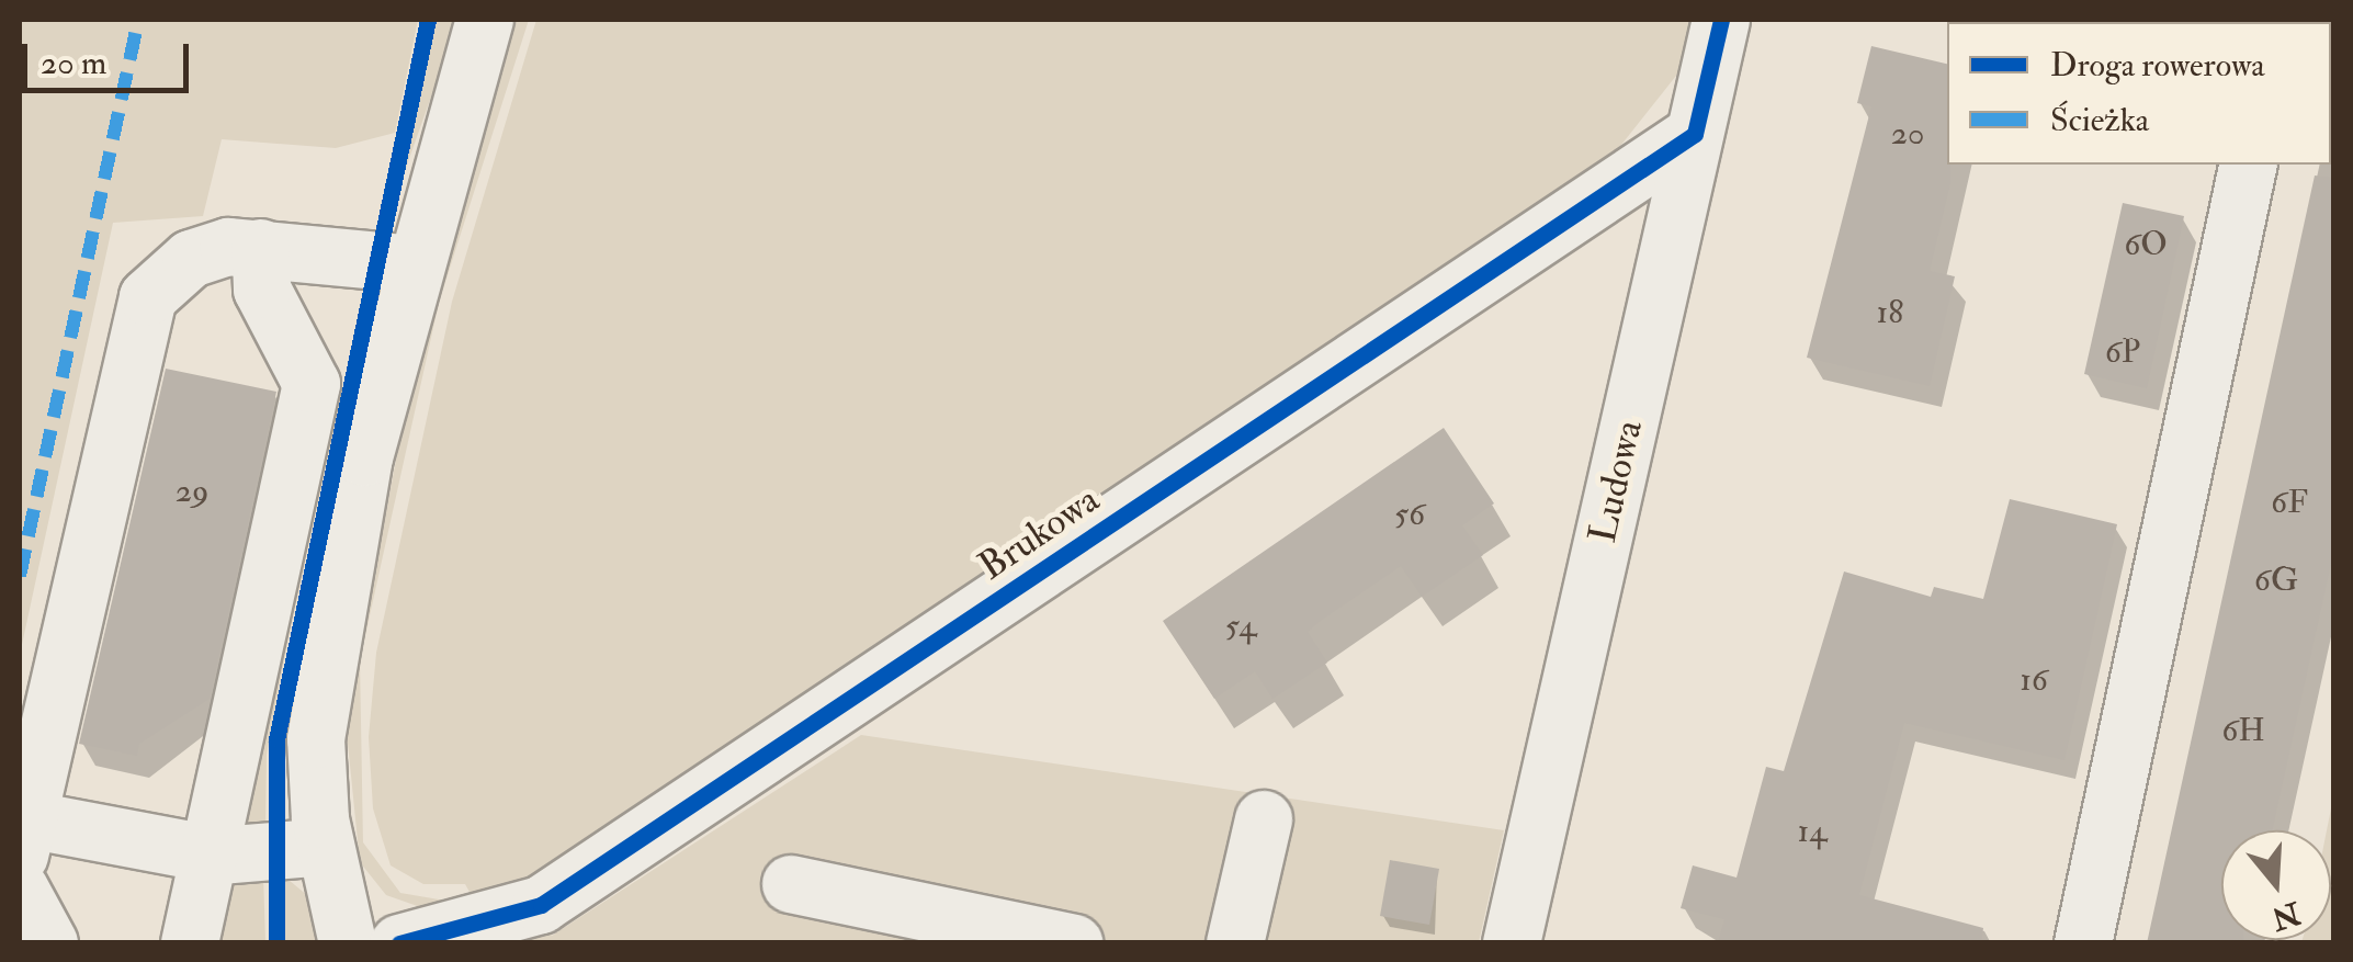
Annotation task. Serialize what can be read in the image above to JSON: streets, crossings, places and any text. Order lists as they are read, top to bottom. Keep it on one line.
{"streets":{"street":["Ludowa","Brukowa"]},"crossings":[["Ludowa","Brukowa"]],"house_numbers":["20","6O","18","6P","29","6F","56","6G","54","16","6H","14"],"legend":["Droga rowerowa","Ścieżka"],"scale_bar":"20 m","north":"bottom"}
